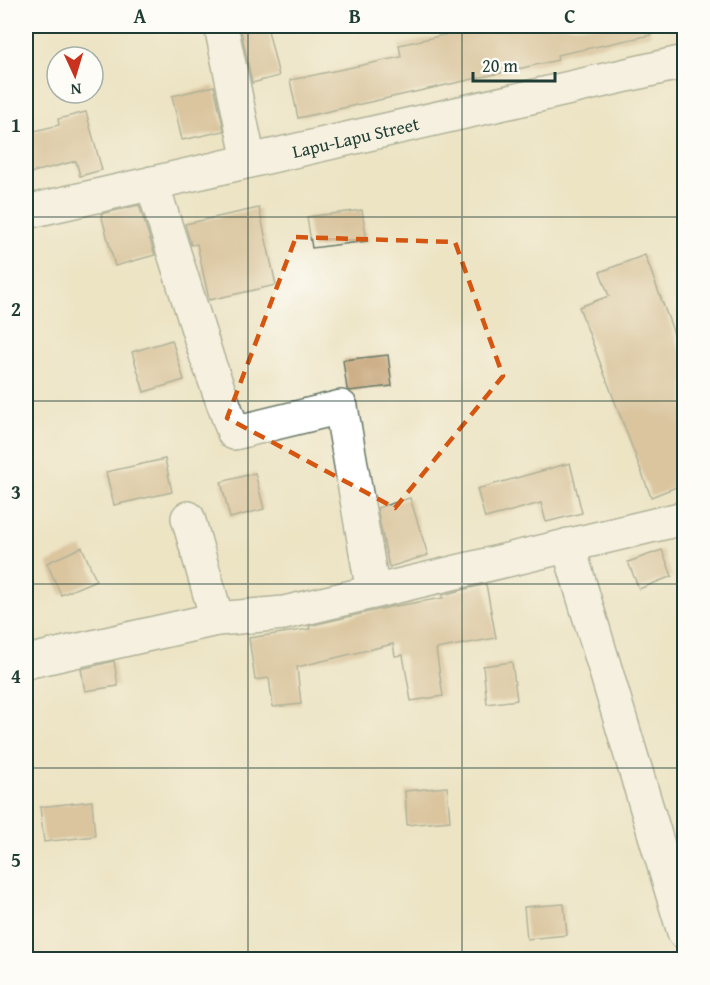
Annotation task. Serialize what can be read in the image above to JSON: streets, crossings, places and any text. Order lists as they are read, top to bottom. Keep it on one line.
{"streets":{"street":["Lapu-Lapu Street"]},"scale_bar":"20 m","north":"bottom","grid":{"columns":["A","B","C"],"rows":["1","2","3","4","5"]}}
